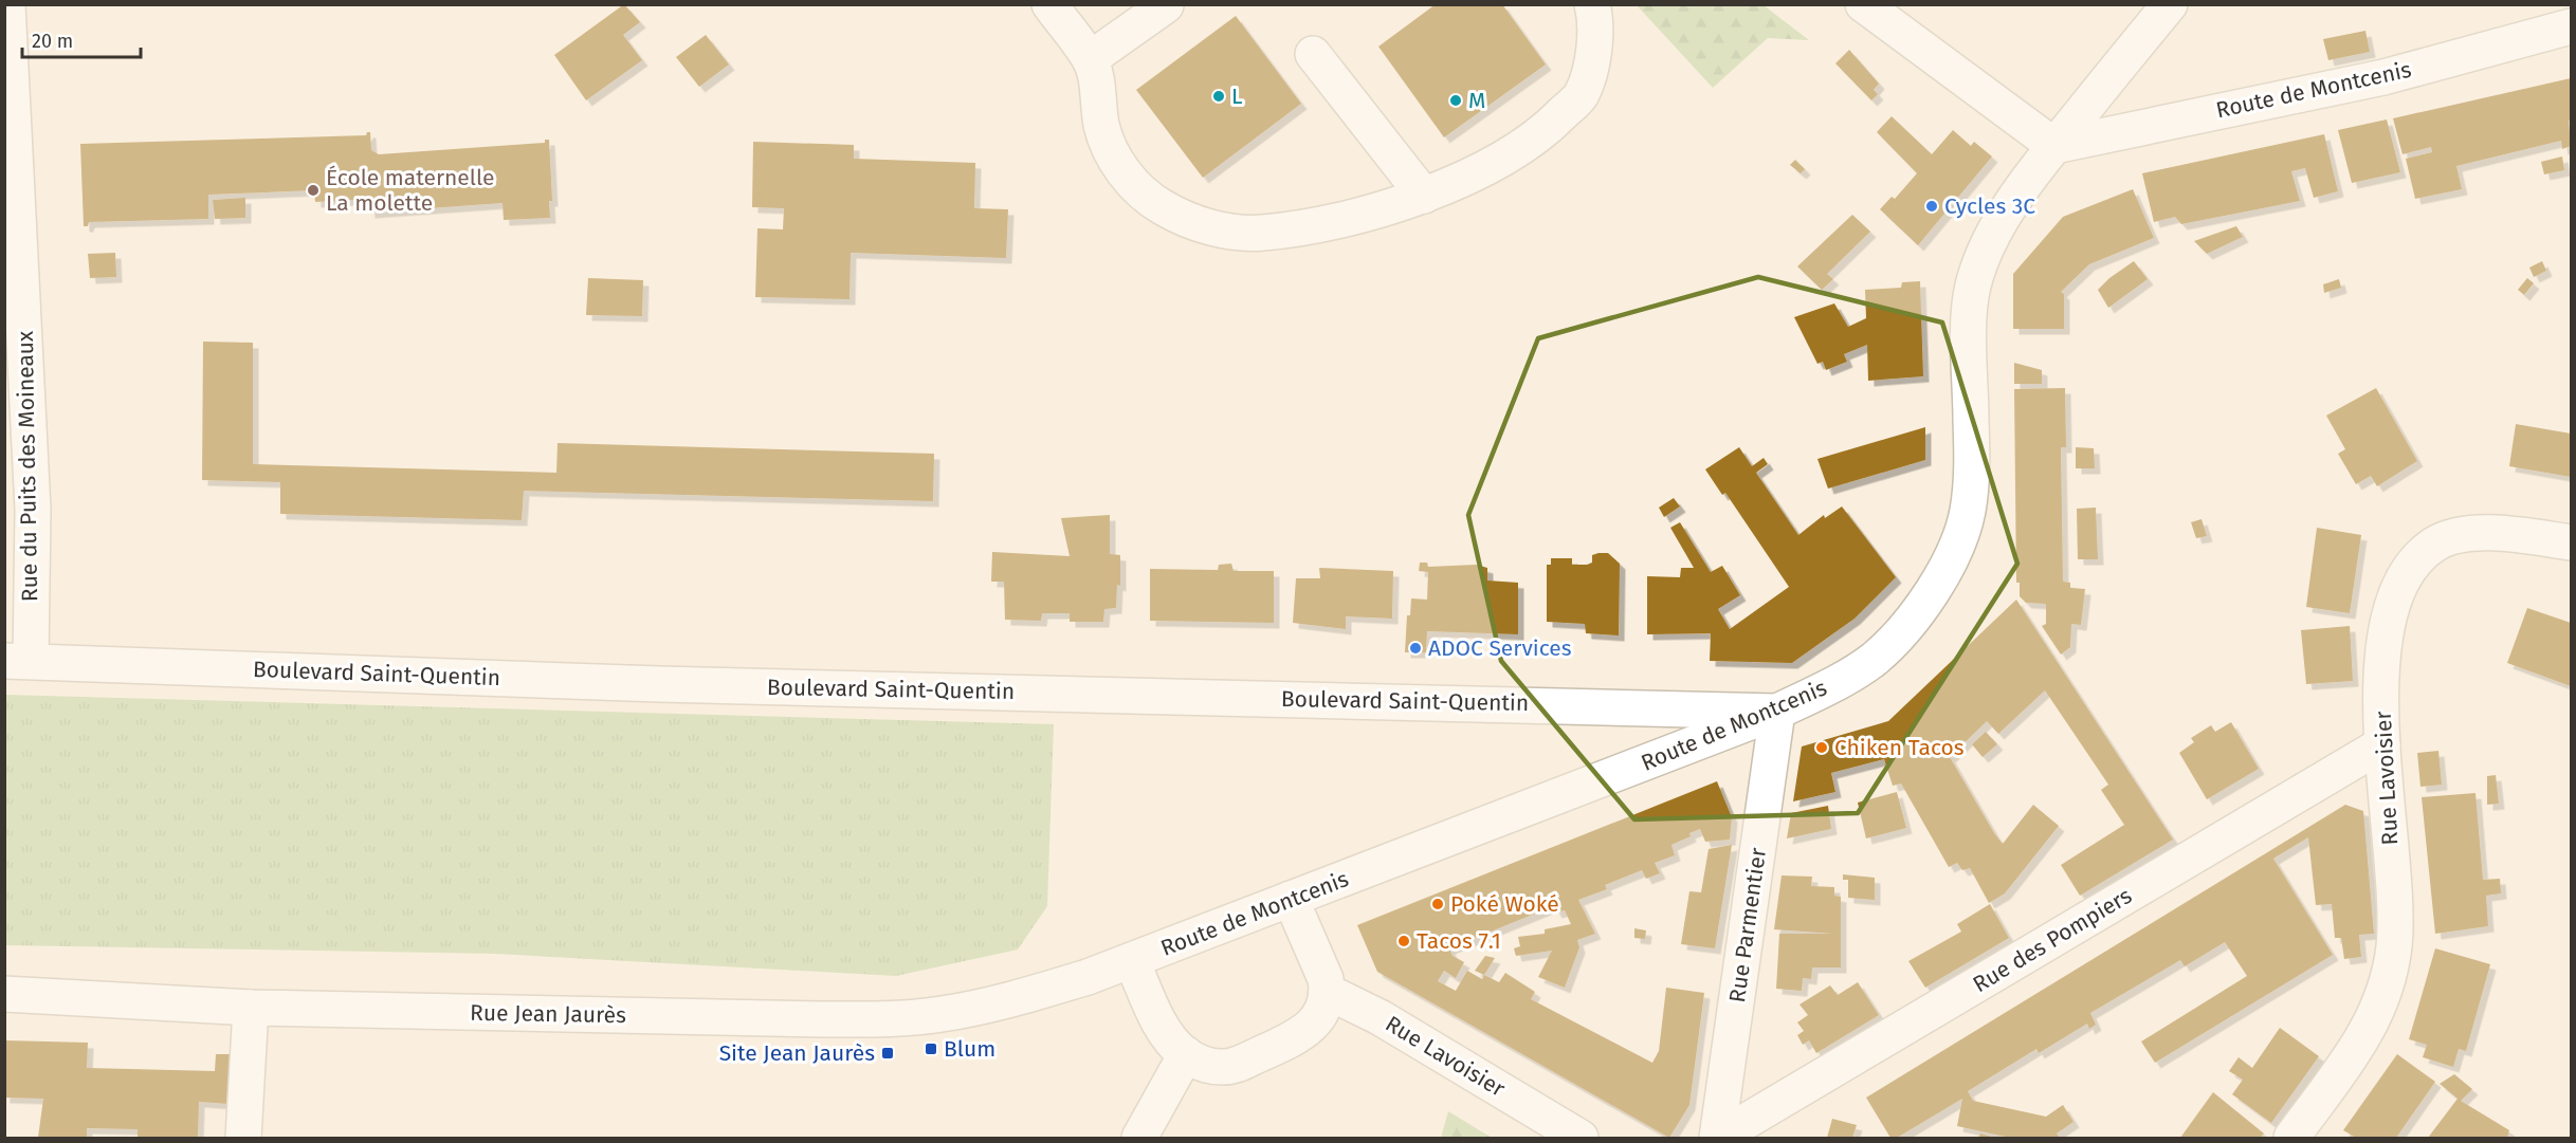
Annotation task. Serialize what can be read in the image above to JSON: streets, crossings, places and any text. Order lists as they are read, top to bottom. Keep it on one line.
{"streets":{"street":["Route de Montcenis","Rue du Puits des Moineaux","Boulevard Saint-Quentin","Rue Lavoisier","Rue Parmentier","Rue des Pompiers","Rue Jean Jaurès"]},"crossings":[["Route de Montcenis","Boulevard Saint-Quentin"],["Route de Montcenis","Rue Parmentier"],["Route de Montcenis","Rue Jean Jaurès"],["Rue du Puits des Moineaux","Boulevard Saint-Quentin"],["Boulevard Saint-Quentin","Rue Parmentier"],["Rue Lavoisier","Rue des Pompiers"],["Rue Parmentier","Rue des Pompiers"]],"places":{"other":["L","M","École maternelle La molette","Cycles 3C","ADOC Services","Chiken Tacos","Poké Woké","Tacos 7.1"],"transit":["Blum","Site Jean Jaurès"]},"scale_bar":"20 m"}
